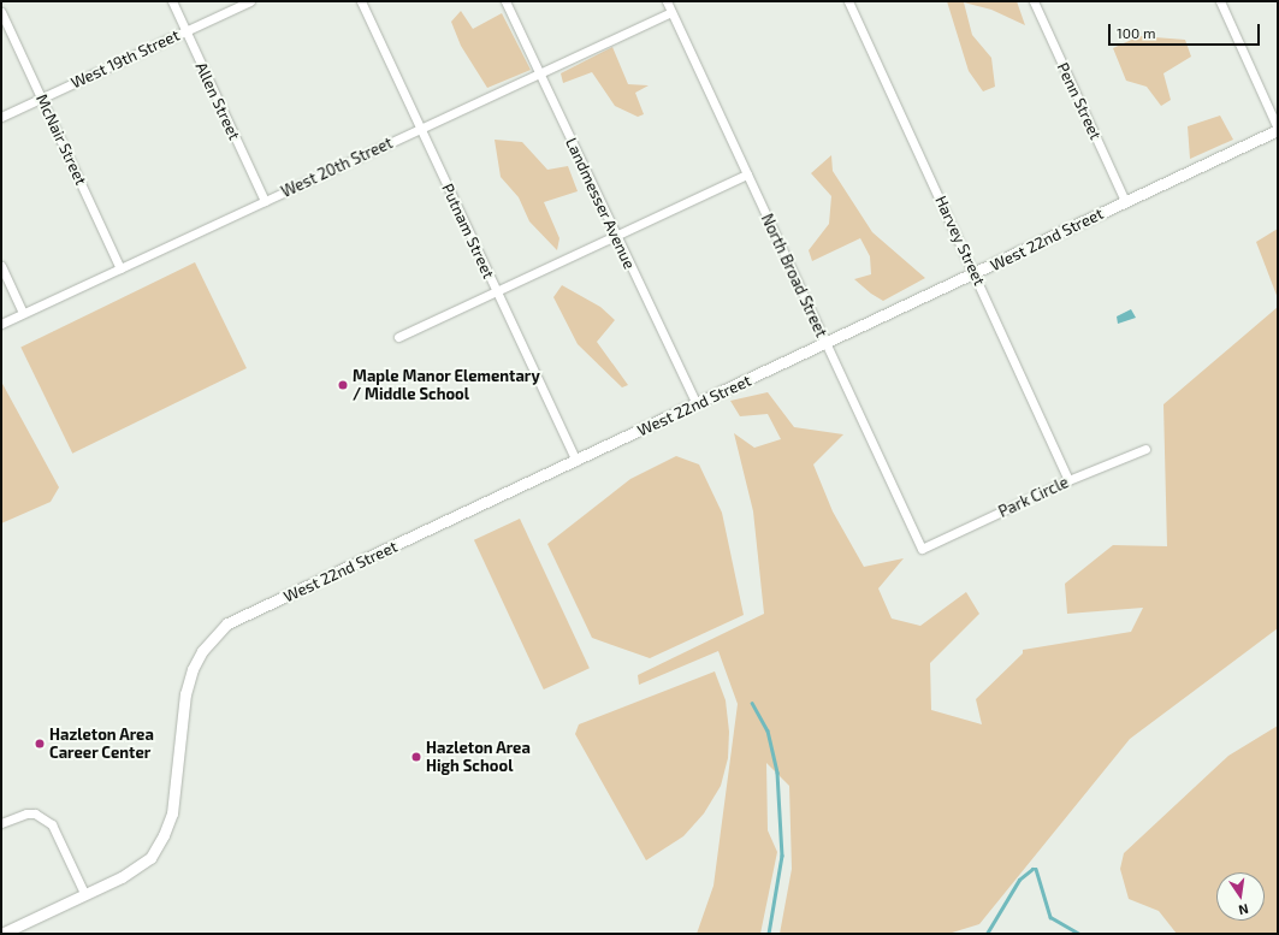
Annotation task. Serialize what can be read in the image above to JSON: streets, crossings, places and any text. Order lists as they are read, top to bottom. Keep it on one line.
{"streets":{"street":["West 19th Street","Allen Street","Penn Street","McNair Street","West 20th Street","Landmesser Avenue","Putnam Street","West 22nd Street","Harvey Street","North Broad Street","Park Circle"]},"crossings":[["West 19th Street","Allen Street"],["West 19th Street","McNair Street"],["Allen Street","West 20th Street"],["Penn Street","West 22nd Street"],["McNair Street","West 20th Street"],["West 20th Street","Landmesser Avenue"],["West 20th Street","Putnam Street"],["West 20th Street","North Broad Street"],["Landmesser Avenue","West 22nd Street"],["Putnam Street","West 22nd Street"],["West 22nd Street","Harvey Street"],["West 22nd Street","North Broad Street"],["Harvey Street","Park Circle"],["North Broad Street","Park Circle"]],"places":["Maple Manor Elementary / Middle School","Hazleton Area Career Center","Hazleton Area High School"],"scale_bar":"100 m","north":"bottom"}
